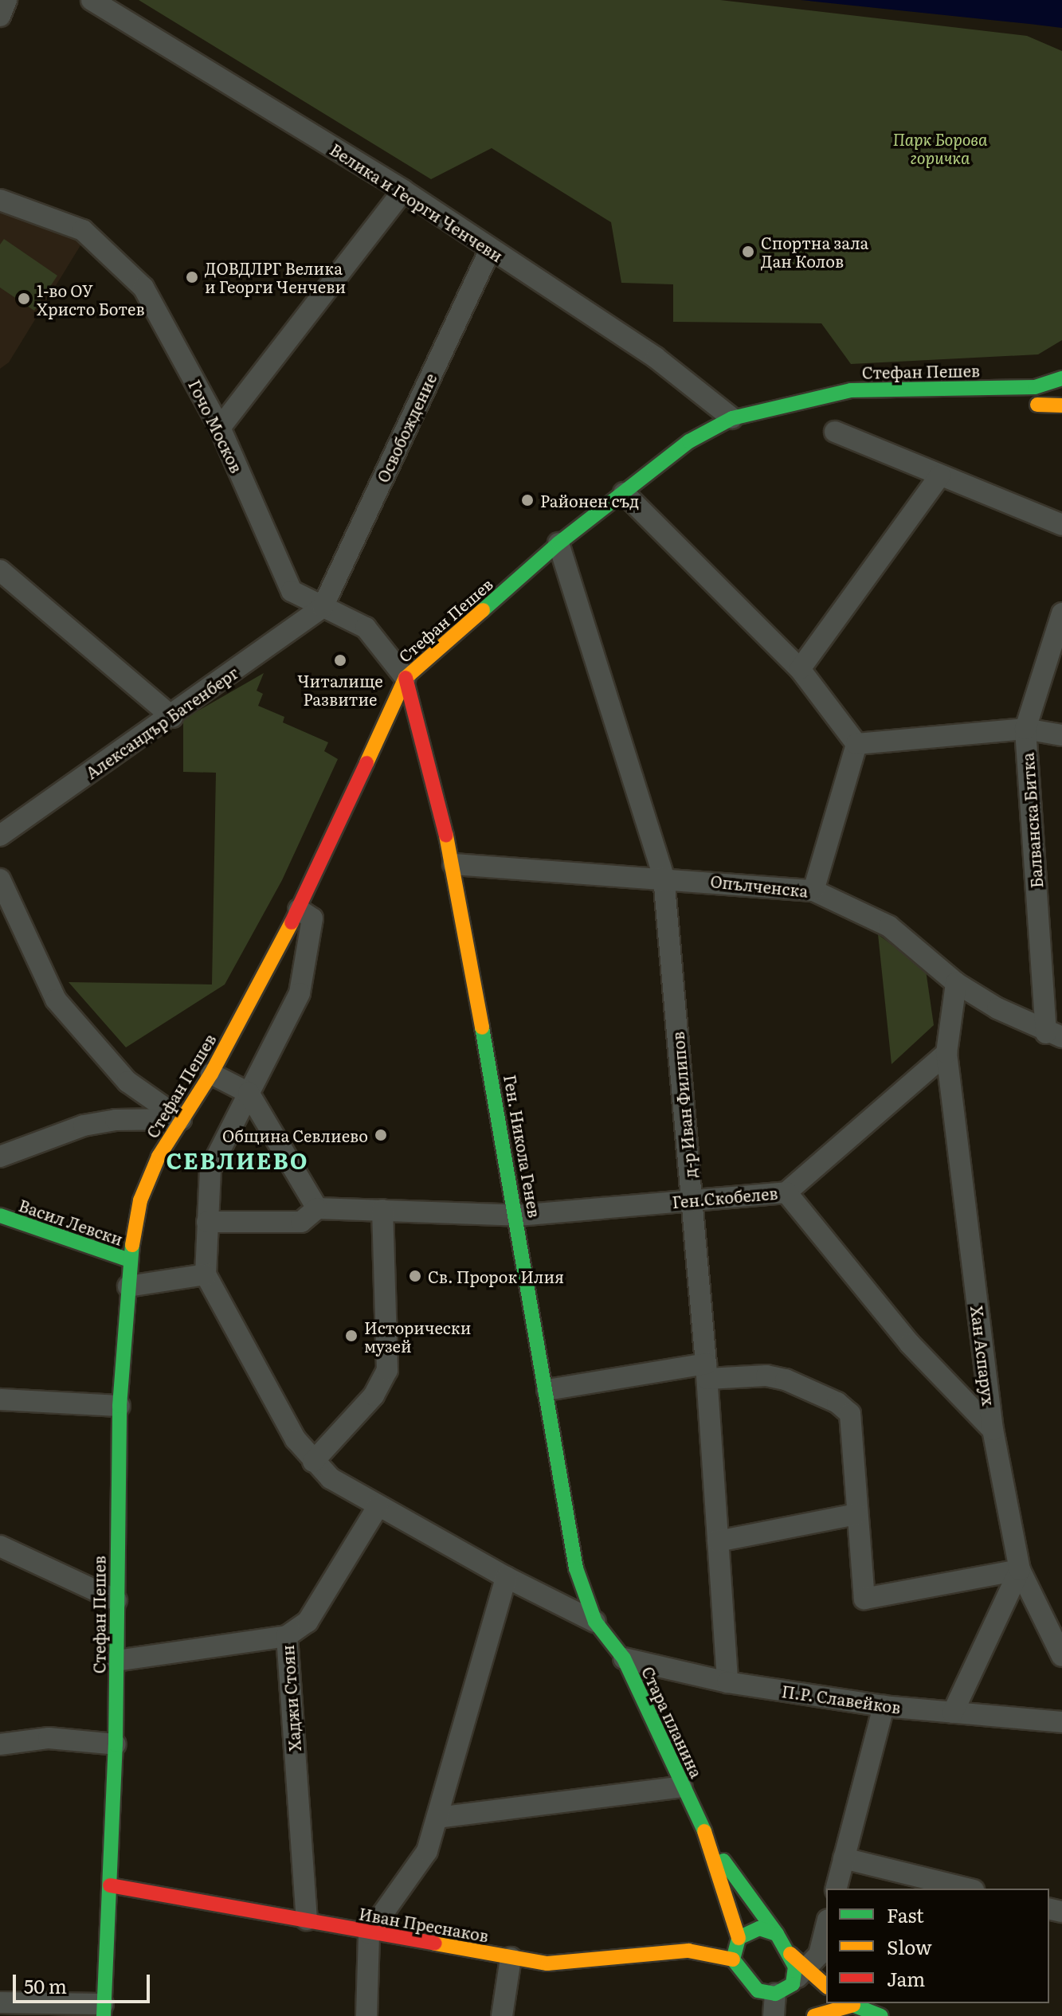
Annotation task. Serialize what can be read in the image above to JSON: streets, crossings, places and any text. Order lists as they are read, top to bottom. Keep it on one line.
{"streets":{"street":["Велика и Георги Ченчеви","Стефан Пешев","Гочо Москов","Освобождение","Александър Батенберг","Балванска Битка","Опълченска","д-р Иван Филипов","Ген. Никола Генев","Ген.Скобелев","Васил Левски","Хан Аспарух","Хаджи Стоян","П.Р. Славейков","Стара планина","Иван Преснаков"]},"crossings":[["Велика и Георги Ченчеви","Стефан Пешев"],["Велика и Георги Ченчеви","Освобождение"],["Стефан Пешев","Гочо Москов"],["Стефан Пешев","д-р Иван Филипов"],["Стефан Пешев","Ген. Никола Генев"],["Стефан Пешев","Васил Левски"],["Стефан Пешев","Иван Преснаков"],["Гочо Москов","Освобождение"],["Гочо Москов","Александър Батенберг"],["Гочо Москов","Ген. Никола Генев"],["Освобождение","Александър Батенберг"],["Балванска Битка","Опълченска"],["Опълченска","д-р Иван Филипов"],["Опълченска","Ген. Никола Генев"],["Опълченска","Хан Аспарух"],["д-р Иван Филипов","Ген.Скобелев"],["д-р Иван Филипов","П.Р. Славейков"],["Ген. Никола Генев","Ген.Скобелев"],["Ген. Никола Генев","Стара планина"],["Ген.Скобелев","Хан Аспарух"],["Хаджи Стоян","Иван Преснаков"],["П.Р. Славейков","Стара планина"],["Стара планина","Иван Преснаков"]],"districts":["СЕВЛИЕВО"],"parks":["Парк Борова горичка"],"places":["Спортна зала Дан Колов","ДОВДЛРГ Велика и Георги Ченчеви","1-во ОУ Христо Ботев","Районен съд","Читалище Развитие","Община Севлиево","Св. Пророк Илия","Исторически музей"],"legend":["Fast","Slow","Jam"],"scale_bar":"50 m"}
